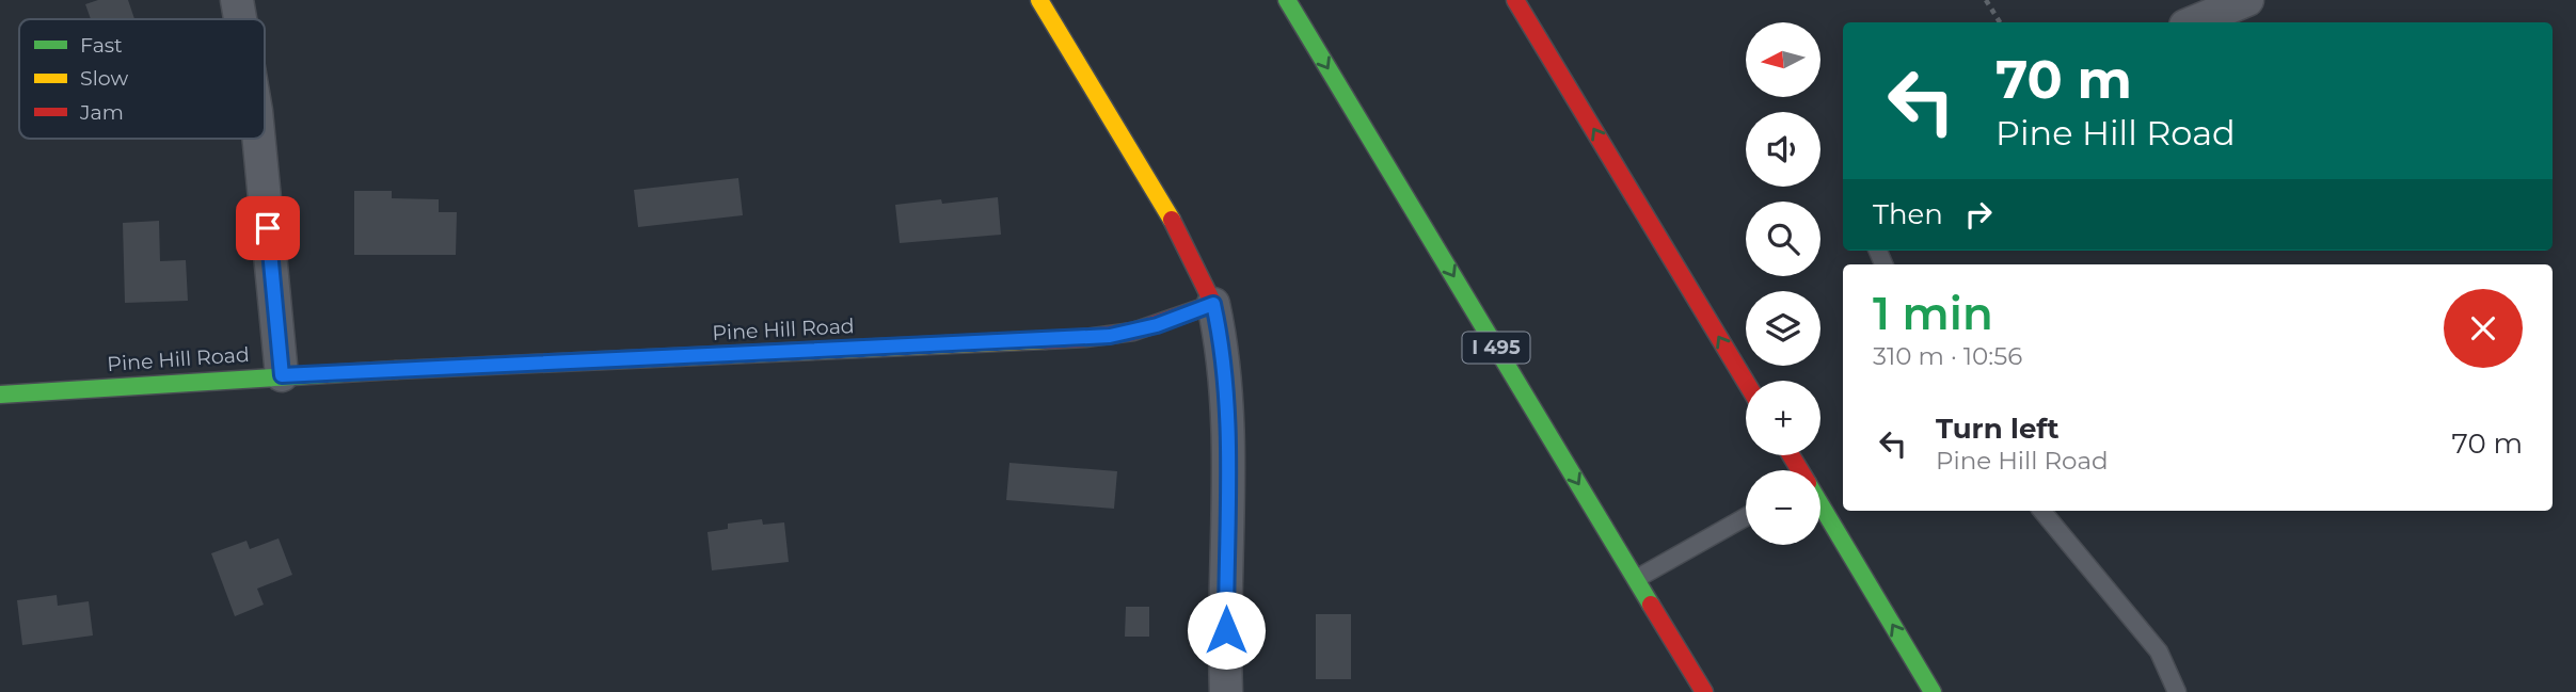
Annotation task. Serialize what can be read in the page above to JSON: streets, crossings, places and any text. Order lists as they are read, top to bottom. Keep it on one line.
{"streets":{"main road":["Pine Hill Road","I 495"]},"legend":["Fast","Slow","Jam"],"north":"left","page":{"map_buttons":["+","−"],"turn":["70 m","Pine Hill Road"],"then":"Then","heading":["1 min","310 m · 10:56"],"list":[{"name":"Turn left","note":"Pine Hill Road","value":"70 m"}]}}
